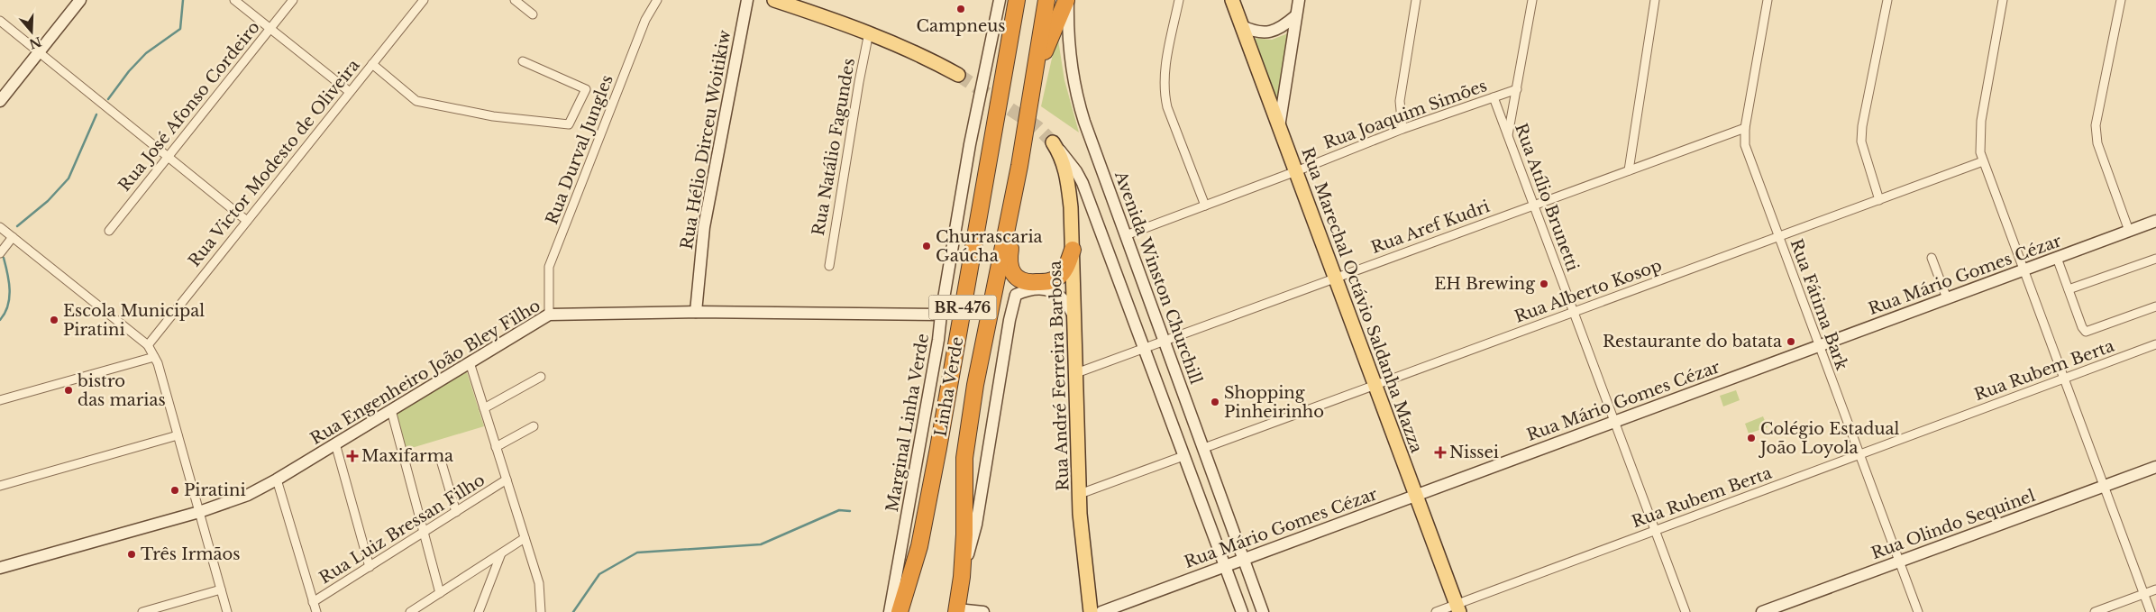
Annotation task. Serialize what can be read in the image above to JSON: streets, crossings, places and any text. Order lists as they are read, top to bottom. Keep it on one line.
{"streets":{"highway":["BR-476","Linha Verde"],"main road":["Rua Marechal Octávio Saldanha Mazza","Rua André Ferreira Barbosa"],"street":["Rua José Afonso Cordeiro","Rua Joaquim Simões","Rua Hélio Dirceu Woitikiw","Rua Natálio Fagundes","Rua Durval Jungles","Rua Victor Modesto de Oliveira","Rua Atílio Brunetti","Rua Aref Kudri","Rua Mário Gomes Cézar","Avenida Winston Churchill","Rua Alberto Kosop","Rua Fátima Bark","Rua Rubem Berta","Rua Engenheiro João Bley Filho","Marginal Linha Verde","Rua Olindo Sequinel","Rua Luiz Bressan Filho"]},"crossings":[["Rua Joaquim Simões","Rua Atílio Brunetti"],["Rua Joaquim Simões","Avenida Winston Churchill"],["Rua Joaquim Simões","Rua Marechal Octávio Saldanha Mazza"],["Rua Hélio Dirceu Woitikiw","Rua Engenheiro João Bley Filho"],["Rua Durval Jungles","Rua Engenheiro João Bley Filho"],["Rua Atílio Brunetti","Rua Aref Kudri"],["Rua Atílio Brunetti","Rua Mário Gomes Cézar"],["Rua Atílio Brunetti","Rua Alberto Kosop"],["Rua Atílio Brunetti","Rua Rubem Berta"],["Rua Aref Kudri","Avenida Winston Churchill"],["Rua Aref Kudri","Rua Marechal Octávio Saldanha Mazza"],["Rua Aref Kudri","Rua Fátima Bark"],["Rua Aref Kudri","Rua André Ferreira Barbosa"],["Rua Mário Gomes Cézar","Avenida Winston Churchill"],["Rua Mário Gomes Cézar","Rua Marechal Octávio Saldanha Mazza"],["Rua Mário Gomes Cézar","Rua Fátima Bark"],["Avenida Winston Churchill","Rua Alberto Kosop"],["Rua Alberto Kosop","Rua Marechal Octávio Saldanha Mazza"],["Rua Alberto Kosop","Rua Fátima Bark"],["Rua Marechal Octávio Saldanha Mazza","Rua Rubem Berta"],["Rua Fátima Bark","Rua Rubem Berta"],["Rua Fátima Bark","Rua Olindo Sequinel"],["Rua Engenheiro João Bley Filho","Marginal Linha Verde"]],"places":{"other":["Campneus","Churrascaria Gaúcha","EH Brewing","Escola Municipal Piratini","Restaurante do batata","bistro das marias","Shopping Pinheirinho","Colégio Estadual João Loyola","Piratini","Três Irmãos"],"health":["Nissei","Maxifarma"]},"north":"bottom"}
